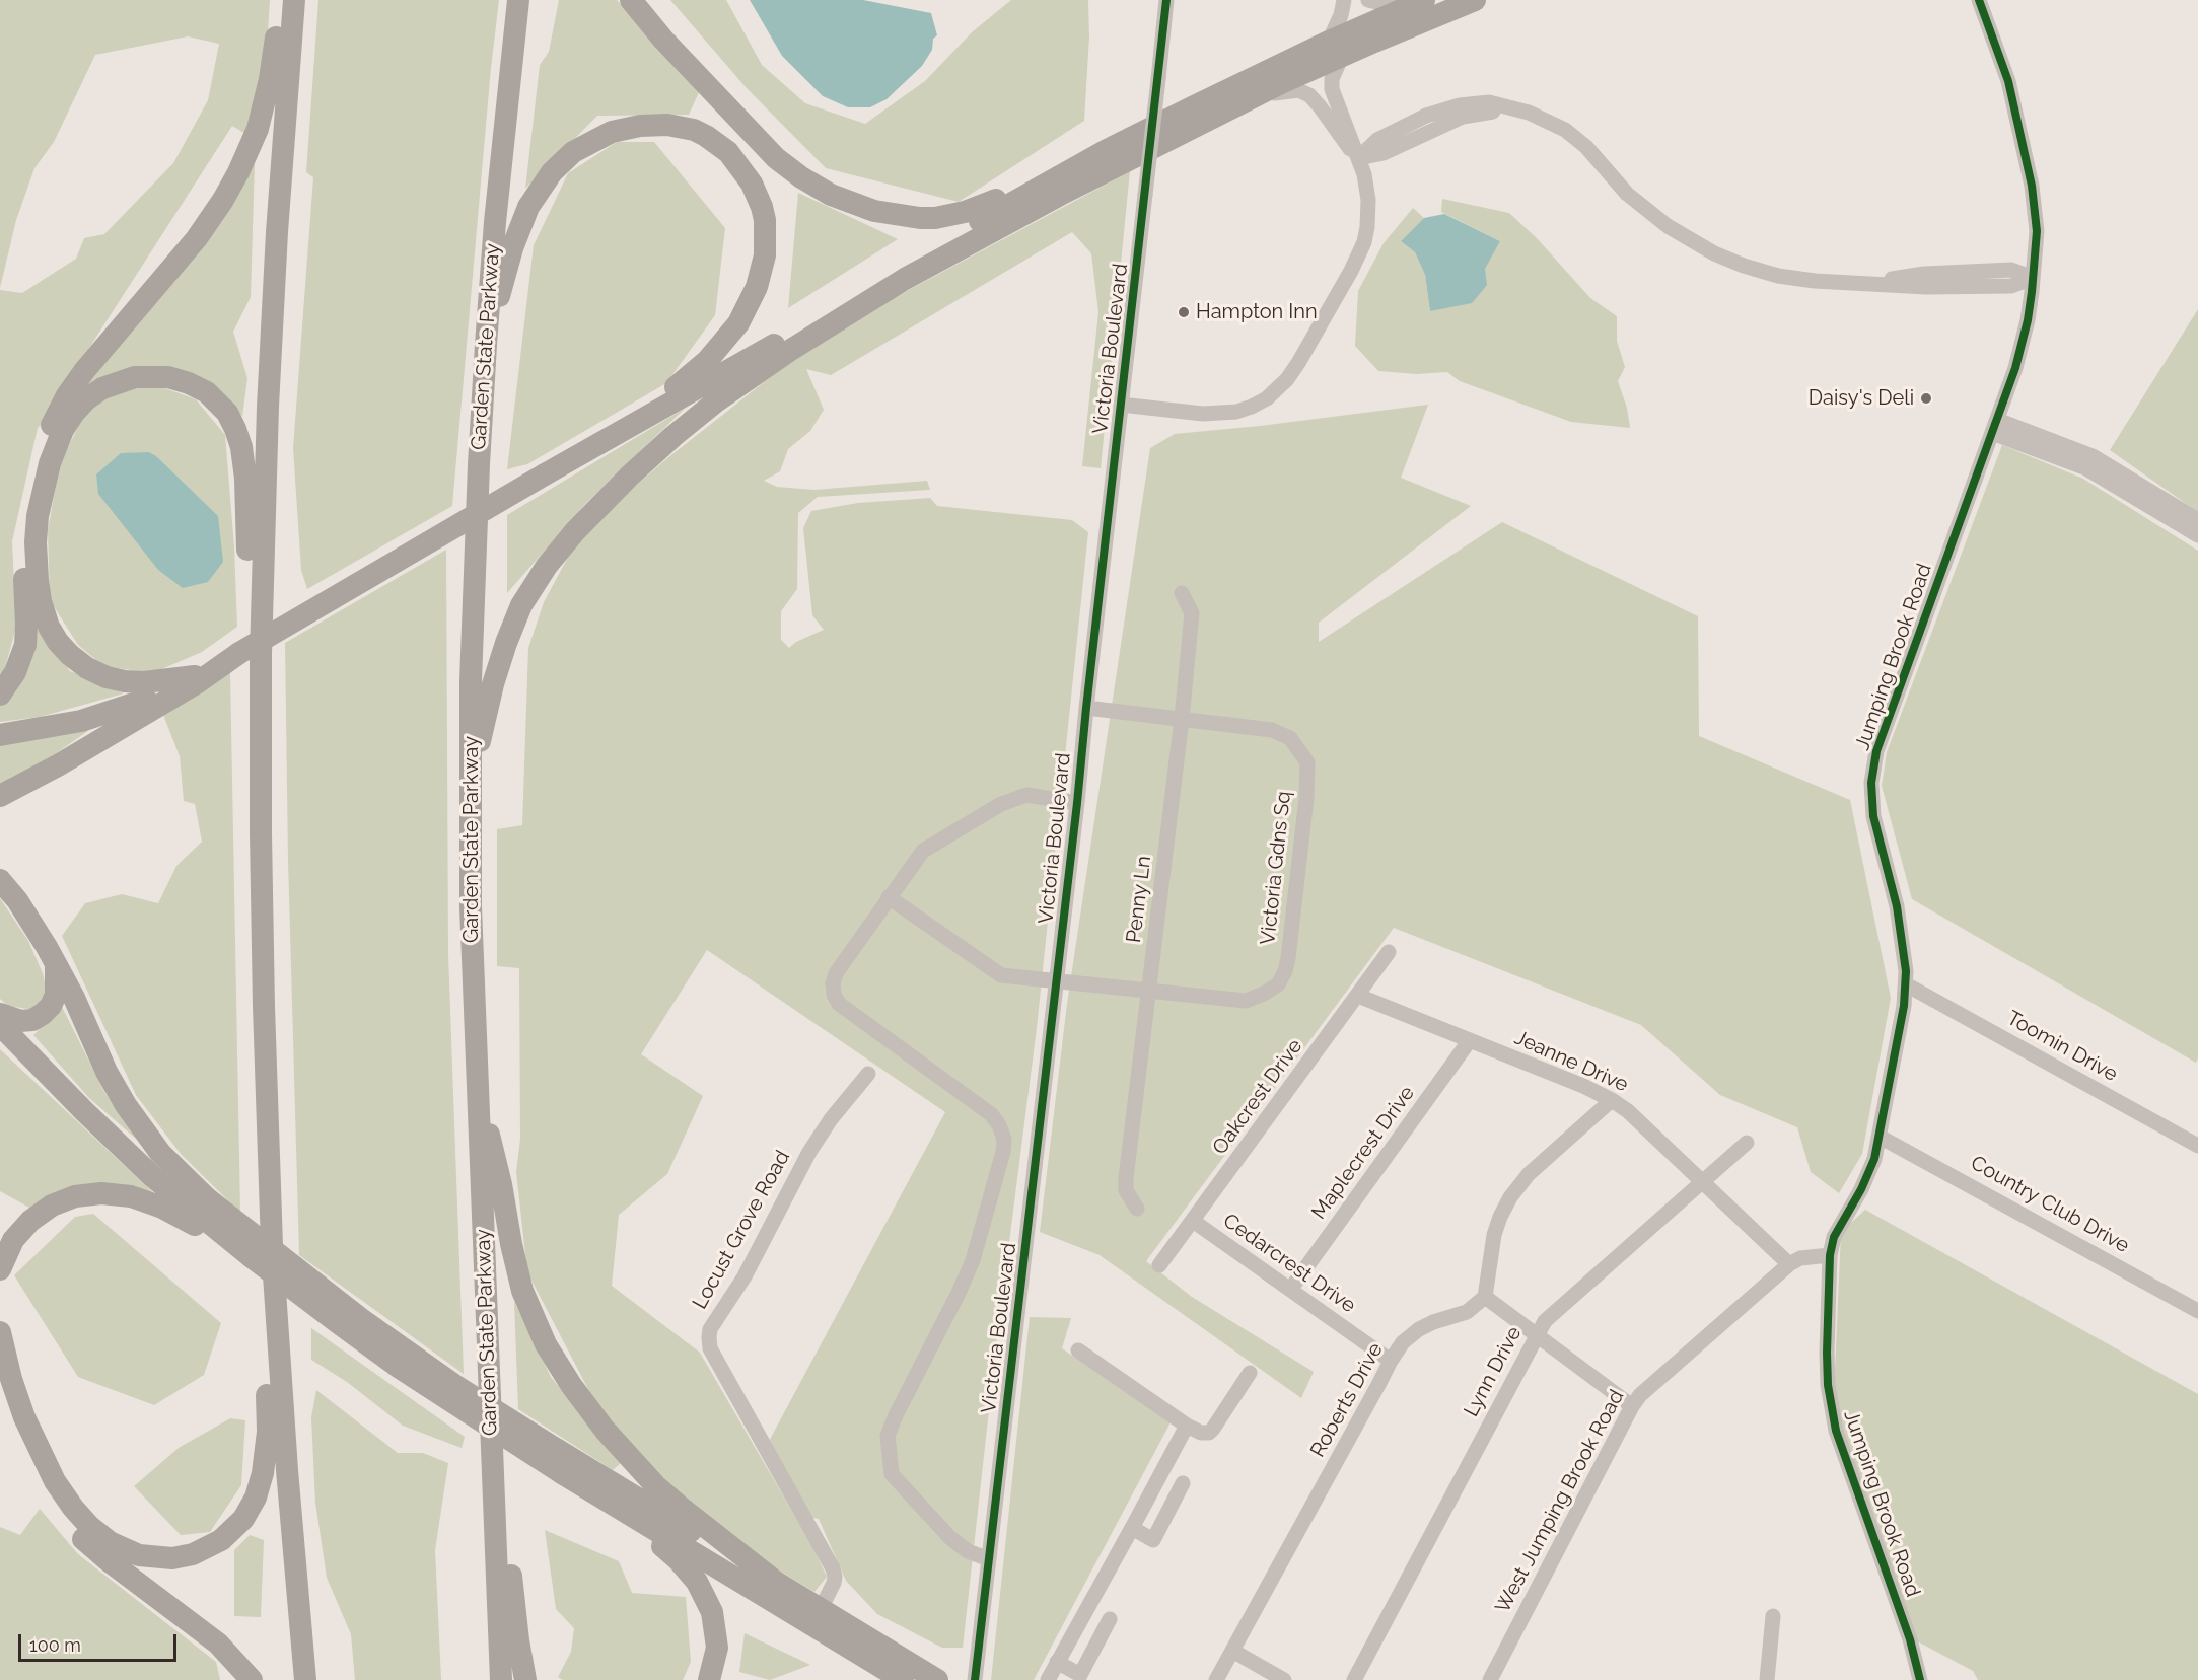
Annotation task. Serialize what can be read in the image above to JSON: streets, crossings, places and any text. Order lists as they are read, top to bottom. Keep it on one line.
{"streets":{"highway":["Garden State Parkway"],"street":["Victoria Boulevard","Jumping Brook Road","Victoria Gdns Sq","Penny Ln","Toomin Drive","Jeanne Drive","Oakcrest Drive","Maplecrest Drive","Country Club Drive","Locust Grove Road","Cedarcrest Drive","Lynn Drive","Roberts Drive","West Jumping Brook Road"]},"crossings":[["Victoria Boulevard","Victoria Gdns Sq"],["Jumping Brook Road","Toomin Drive"],["Jumping Brook Road","Country Club Drive"],["Jumping Brook Road","West Jumping Brook Road"],["Victoria Gdns Sq","Penny Ln"],["Jeanne Drive","Oakcrest Drive"],["Jeanne Drive","Maplecrest Drive"],["Jeanne Drive","Lynn Drive"],["Jeanne Drive","West Jumping Brook Road"],["Oakcrest Drive","Cedarcrest Drive"],["Maplecrest Drive","Cedarcrest Drive"],["Cedarcrest Drive","Roberts Drive"]],"places":["Hampton Inn","Daisy's Deli"],"scale_bar":"100 m"}
